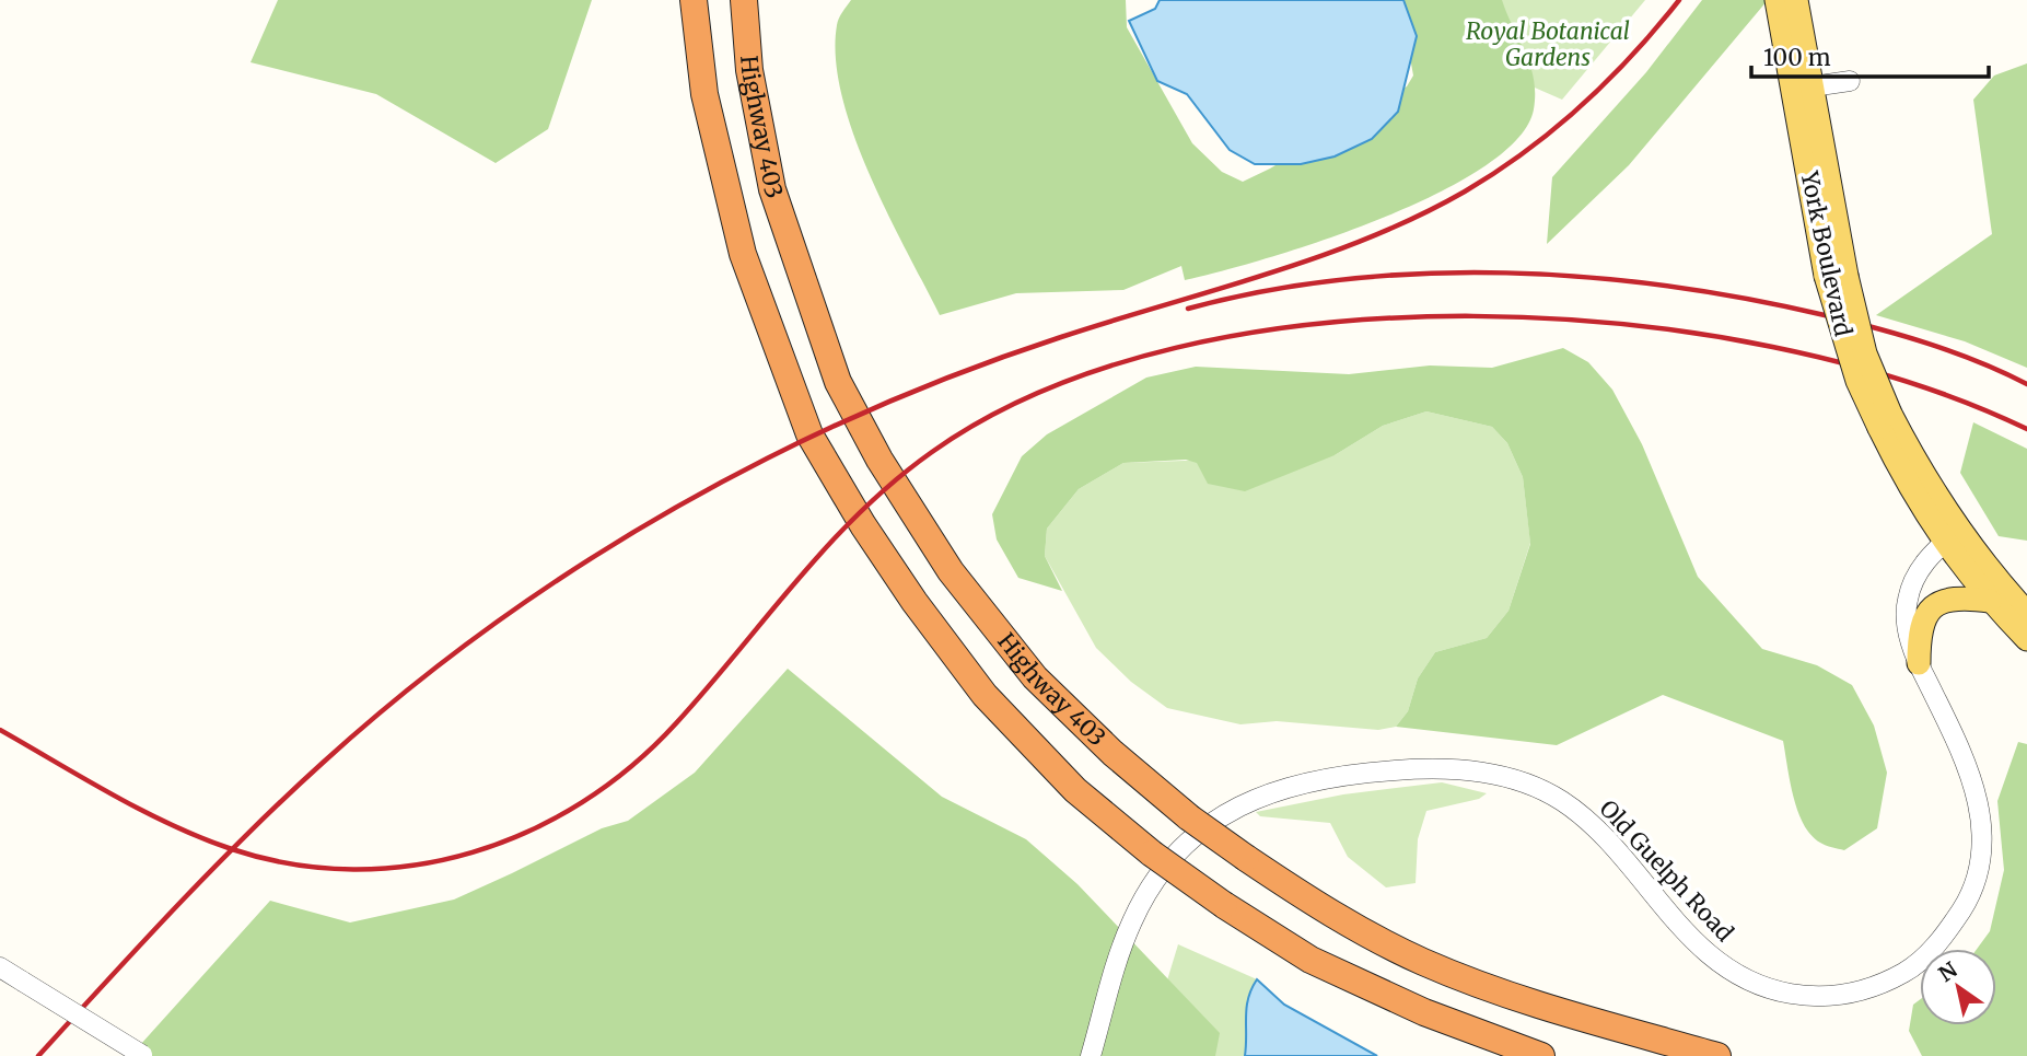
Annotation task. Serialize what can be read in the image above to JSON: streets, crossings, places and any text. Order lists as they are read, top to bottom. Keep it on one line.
{"streets":{"highway":["Highway 403"],"main road":["York Boulevard"],"street":["Old Guelph Road"]},"crossings":[["York Boulevard","Old Guelph Road"]],"parks":["Royal Botanical Gardens"],"scale_bar":"100 m","north":"top left"}
